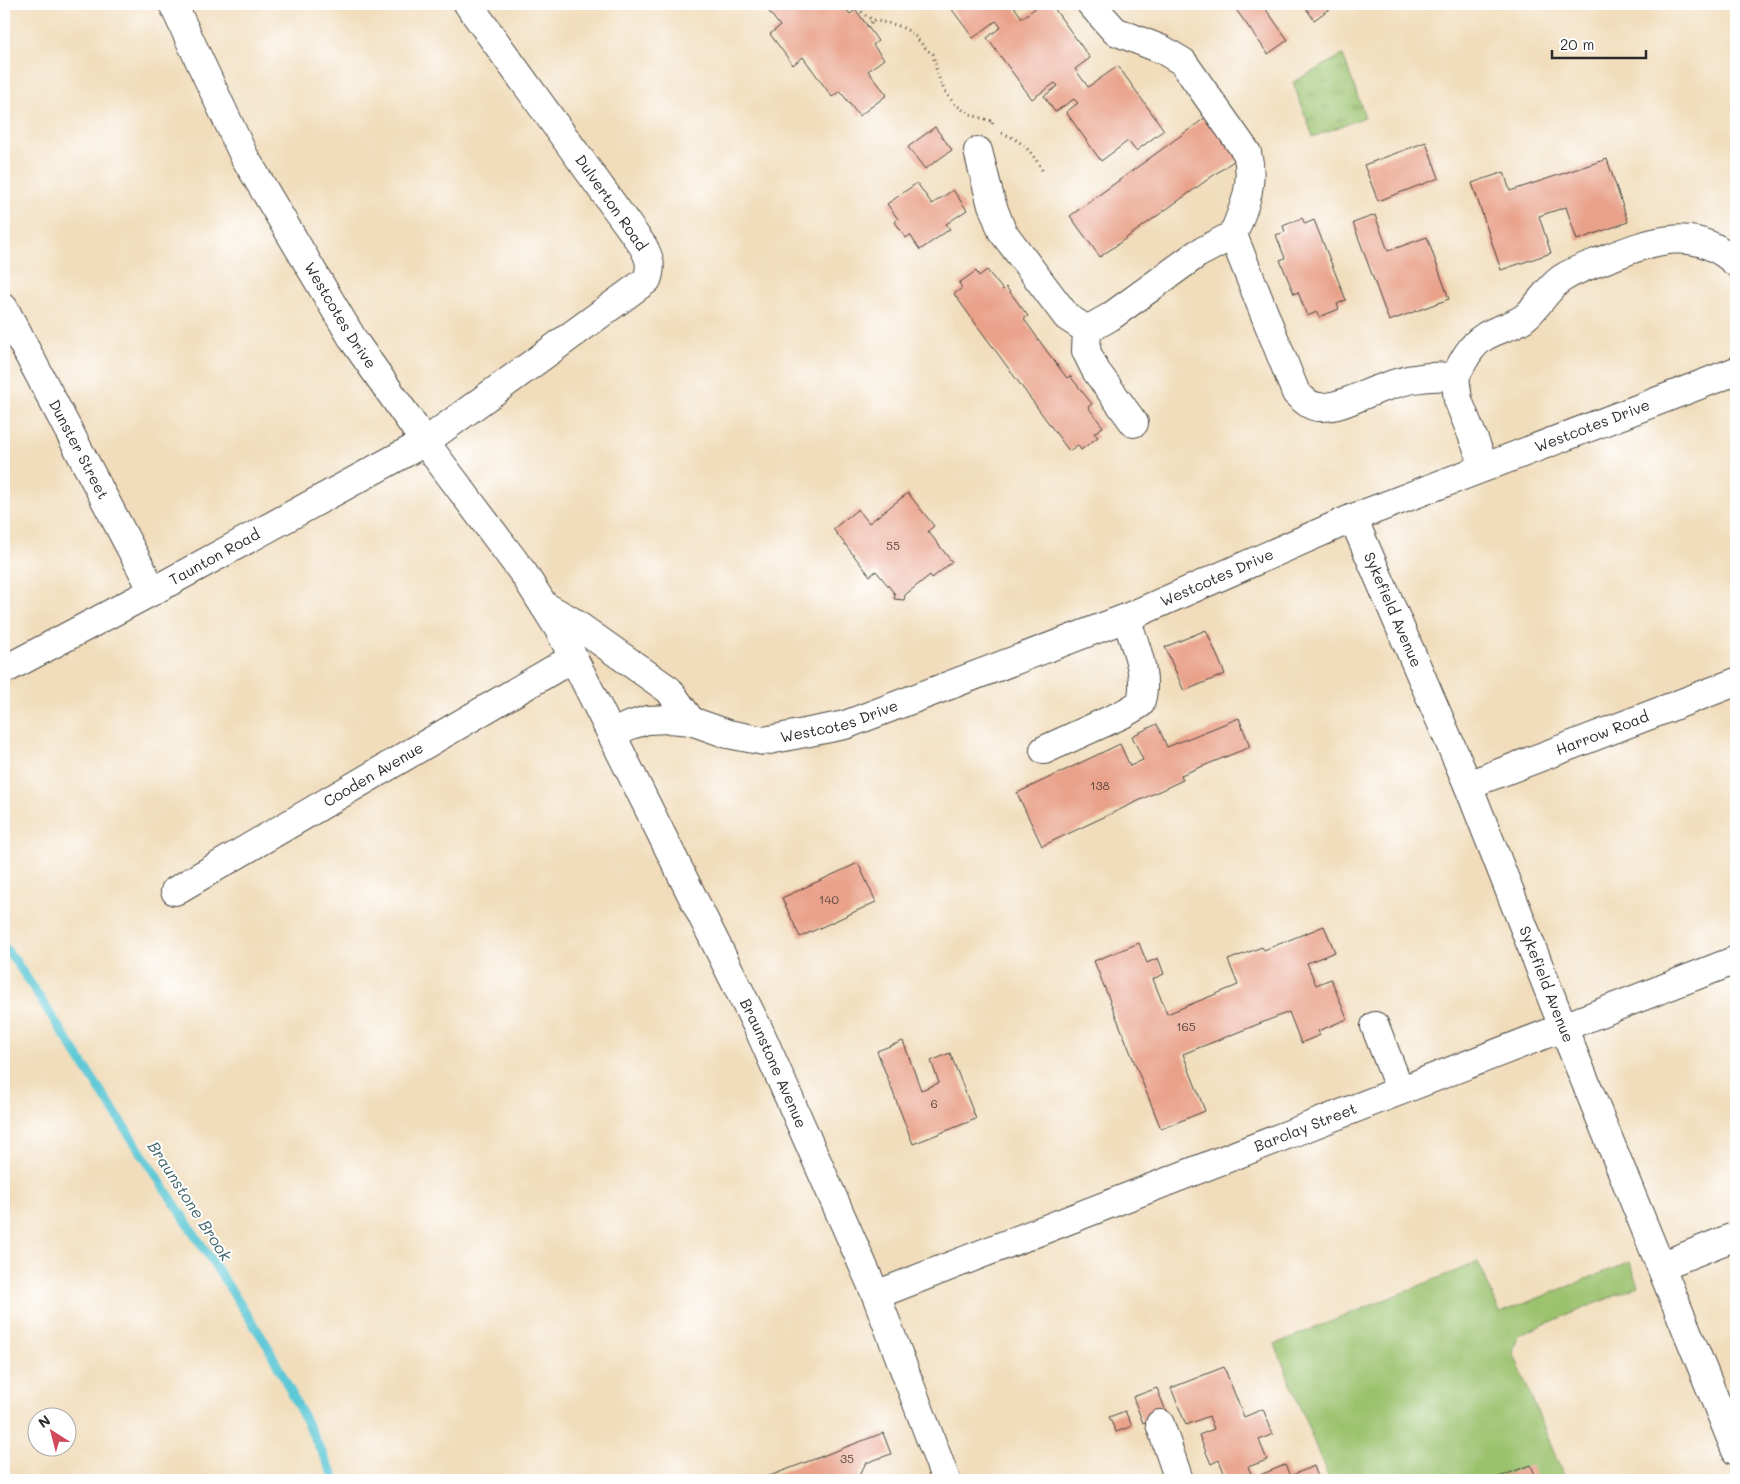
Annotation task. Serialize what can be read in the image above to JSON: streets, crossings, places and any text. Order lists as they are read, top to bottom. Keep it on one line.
{"streets":{"street":["Dulverton Road","Westcotes Drive","Dunster Street","Taunton Road","Sykefield Avenue","Harrow Road","Cooden Avenue","Braunstone Avenue","Barclay Street"]},"crossings":[["Dulverton Road","Westcotes Drive"],["Dulverton Road","Taunton Road"],["Westcotes Drive","Taunton Road"],["Westcotes Drive","Sykefield Avenue"],["Westcotes Drive","Cooden Avenue"],["Westcotes Drive","Braunstone Avenue"],["Dunster Street","Taunton Road"],["Sykefield Avenue","Harrow Road"],["Sykefield Avenue","Barclay Street"],["Cooden Avenue","Braunstone Avenue"],["Braunstone Avenue","Barclay Street"]],"water":["Braunstone Brook"],"house_numbers":["55","138","140","165","6","35"],"scale_bar":"20 m","north":"top left"}
